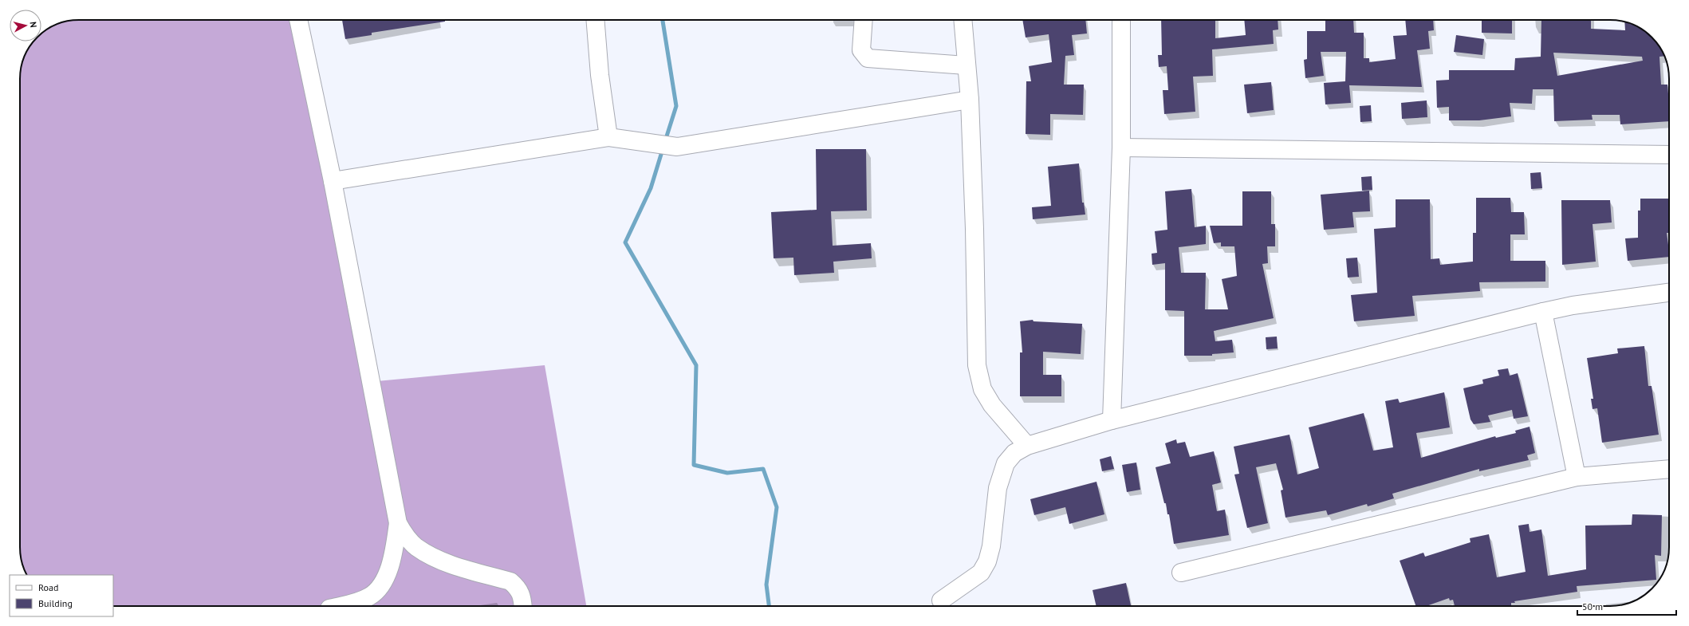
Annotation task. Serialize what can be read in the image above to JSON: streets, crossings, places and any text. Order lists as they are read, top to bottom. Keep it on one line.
{"legend":["Road","Building"],"scale_bar":"50 m","north":"right"}
